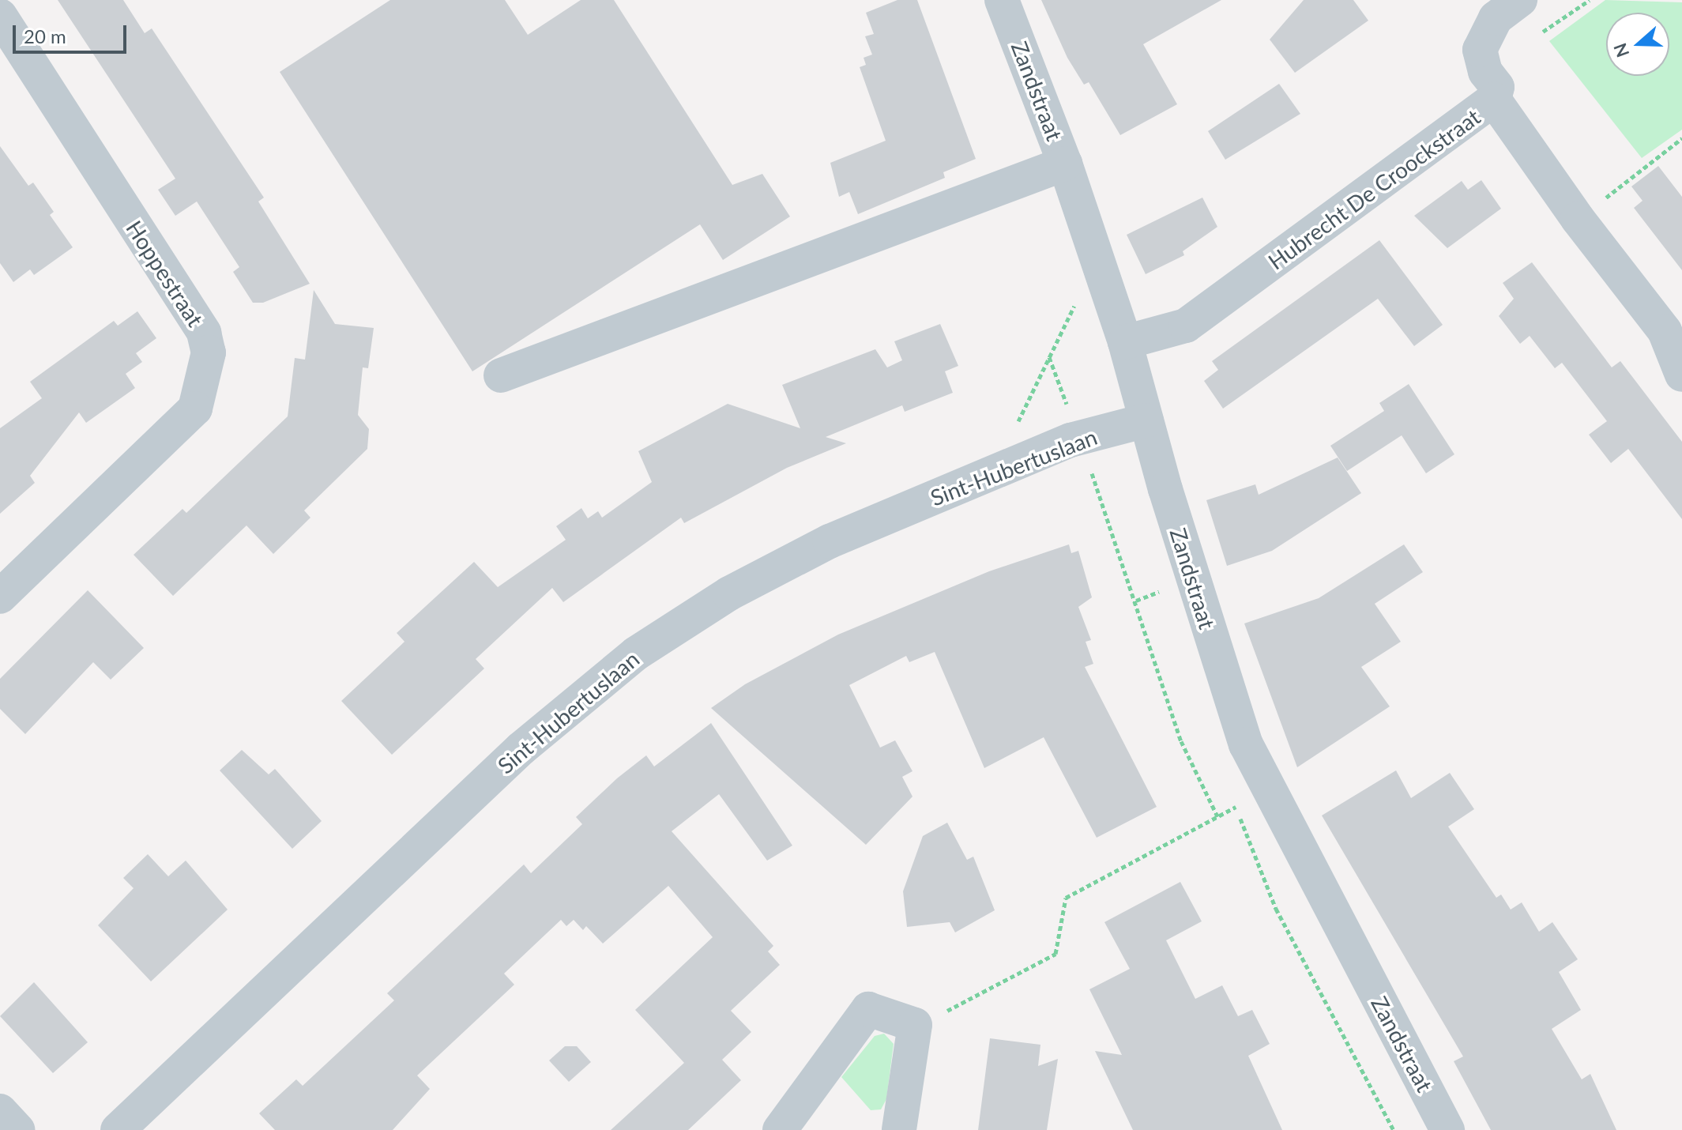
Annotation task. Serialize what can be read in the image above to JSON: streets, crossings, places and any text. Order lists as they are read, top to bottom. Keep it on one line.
{"streets":{"street":["Zandstraat","Hubrecht De Croockstraat","Hoppestraat","Sint-Hubertuslaan"]},"crossings":[["Zandstraat","Hubrecht De Croockstraat"],["Zandstraat","Sint-Hubertuslaan"]],"scale_bar":"20 m","north":"left"}
